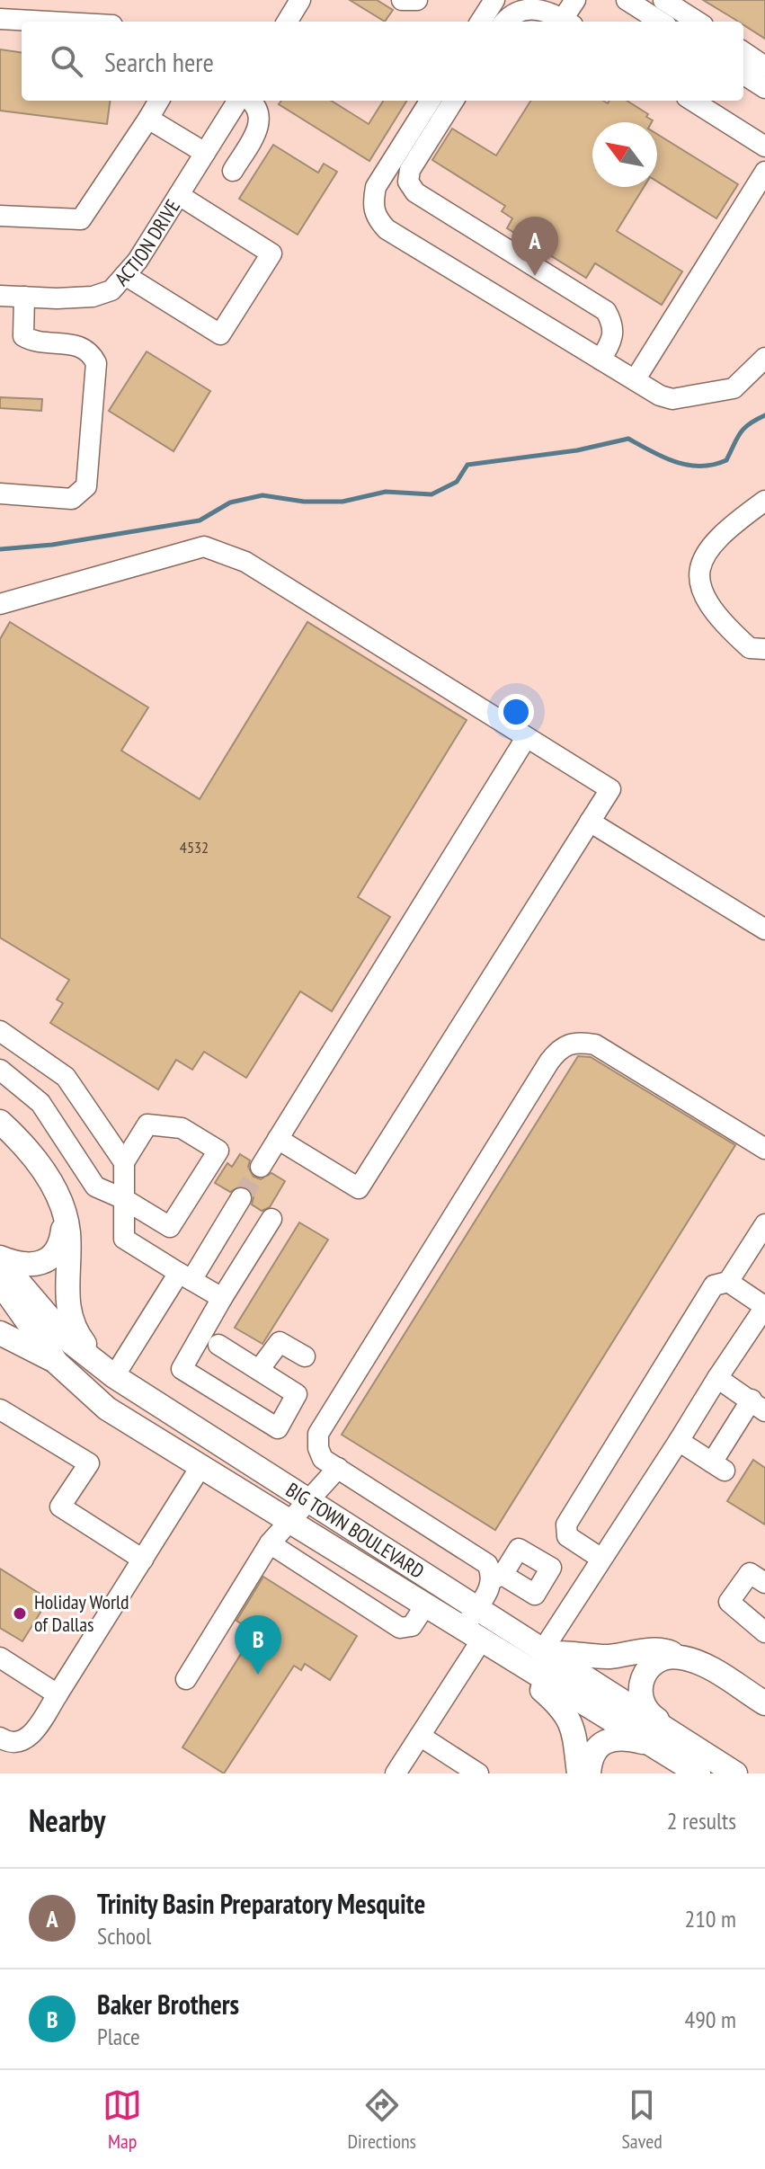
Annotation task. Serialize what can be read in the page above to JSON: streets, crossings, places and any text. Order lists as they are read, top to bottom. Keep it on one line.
{"streets":{"main road":["BIG TOWN BOULEVARD"],"street":["ACTION DRIVE"]},"places":["Holiday World of Dallas"],"house_numbers":["4532"],"north":"top left","page":{"search":"Search here","pins":["A","B"],"heading":["Nearby","2 results"],"list":[{"mark":"A","name":"Trinity Basin Preparatory Mesquite","note":"School","value":"210 m"},{"mark":"B","name":"Baker Brothers","note":"Place","value":"490 m"}],"nav":["Map","Directions","Saved"]}}
